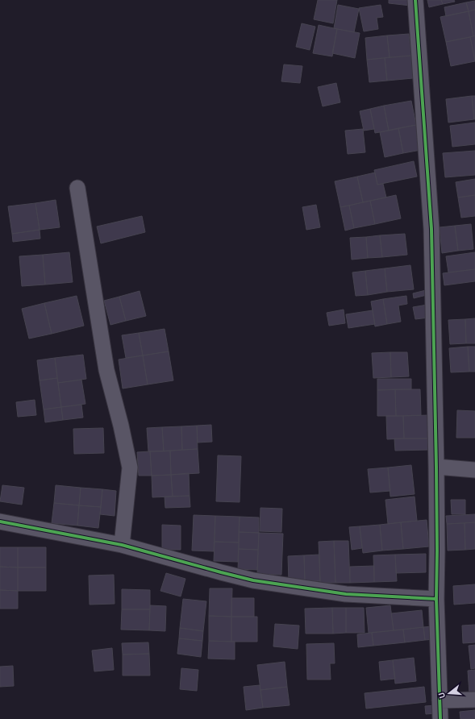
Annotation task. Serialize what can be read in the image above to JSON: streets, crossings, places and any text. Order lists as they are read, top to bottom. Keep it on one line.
{"north":"left"}
